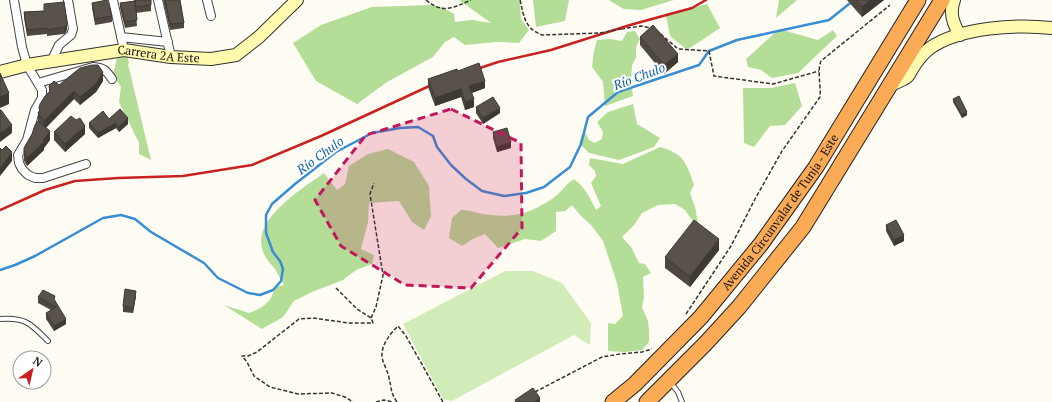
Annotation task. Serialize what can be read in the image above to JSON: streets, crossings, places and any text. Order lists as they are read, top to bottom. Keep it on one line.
{"streets":{"highway":["Avenida Circunvalar de Tunja - Este"],"street":["Carrera 2A Este"]},"water":["Río Chulo"],"north":"top right"}
